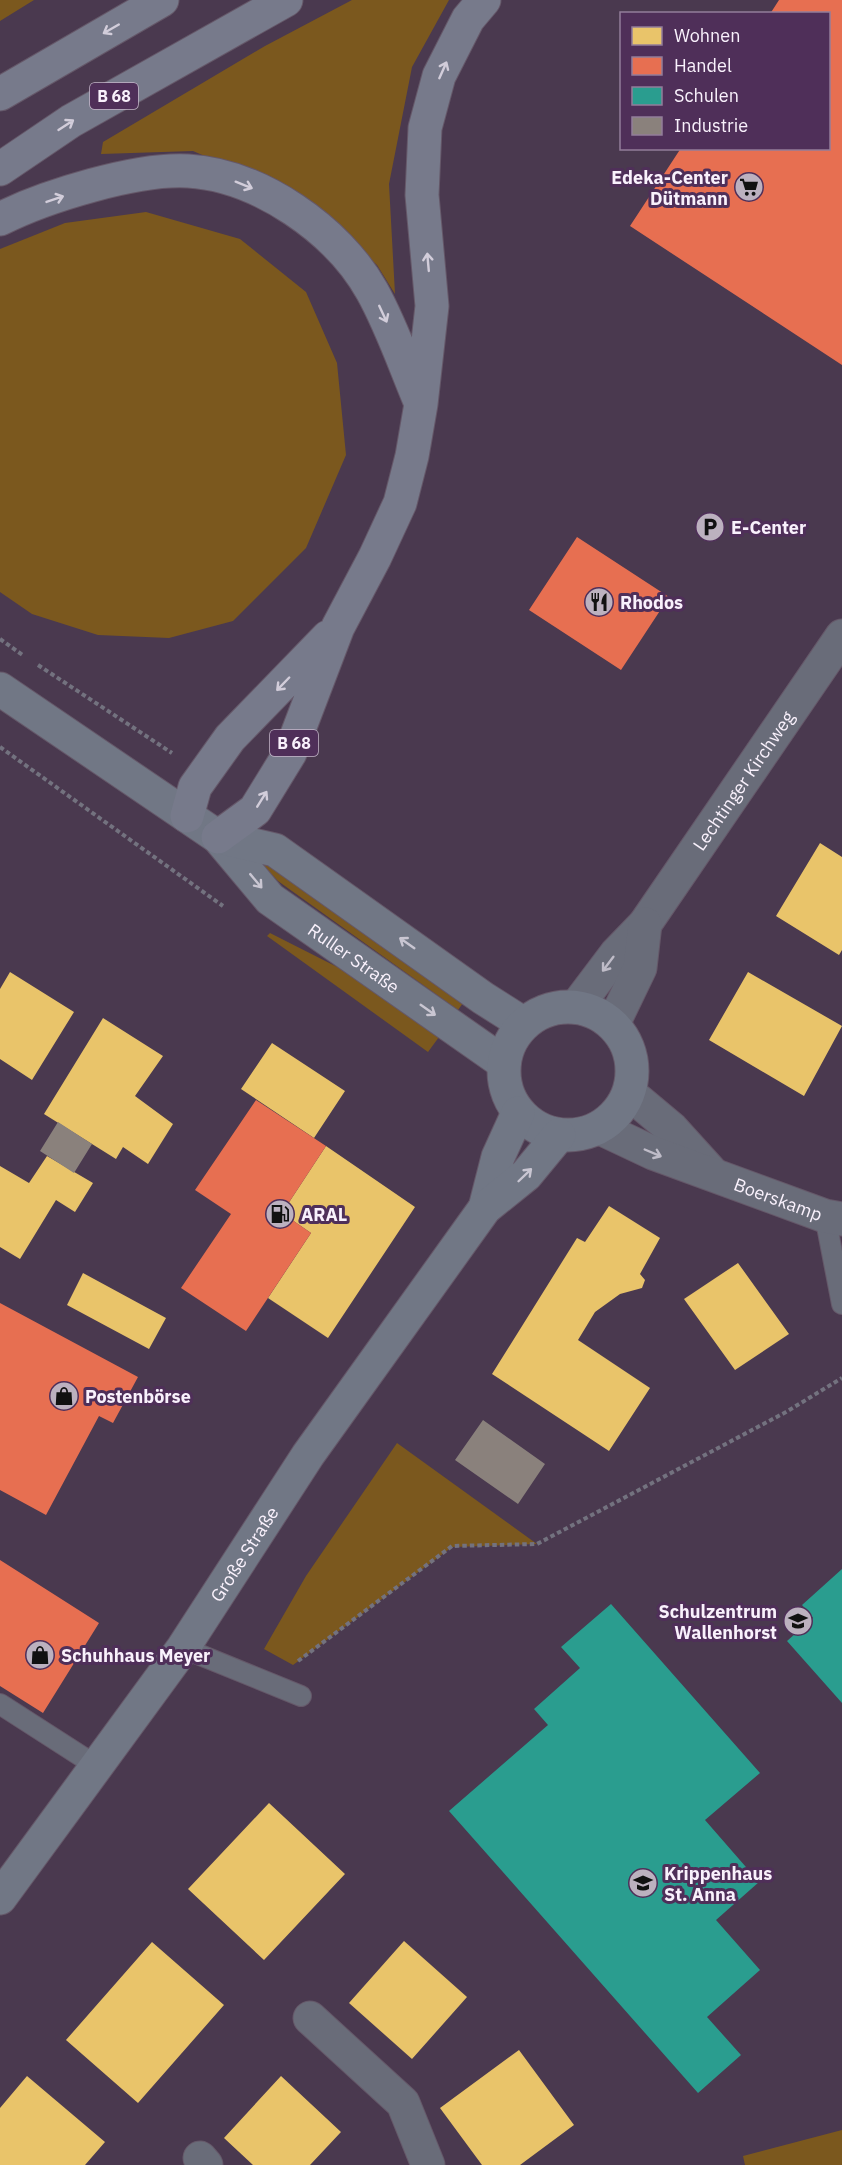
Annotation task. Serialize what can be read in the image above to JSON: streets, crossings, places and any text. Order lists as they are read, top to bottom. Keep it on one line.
{"streets":{"highway":["B 68"],"street":["Lechtinger Kirchweg","Ruller Straße","Boerskamp","Große Straße"]},"crossings":[["B 68","Ruller Straße"],["Lechtinger Kirchweg","Ruller Straße"],["Lechtinger Kirchweg","Boerskamp"],["Lechtinger Kirchweg","Große Straße"],["Ruller Straße","Boerskamp"],["Ruller Straße","Große Straße"],["Boerskamp","Große Straße"]],"places":{"supermarket":["Edeka-Center Dütmann"],"parking":["E-Center"],"restaurant":["Rhodos"],"fuel station":["ARAL"],"shop":["Postenbörse","Schuhhaus Meyer"],"school or university":["Schulzentrum Wallenhorst","Krippenhaus St. Anna"]},"legend":["Wohnen","Handel","Schulen","Industrie"]}
